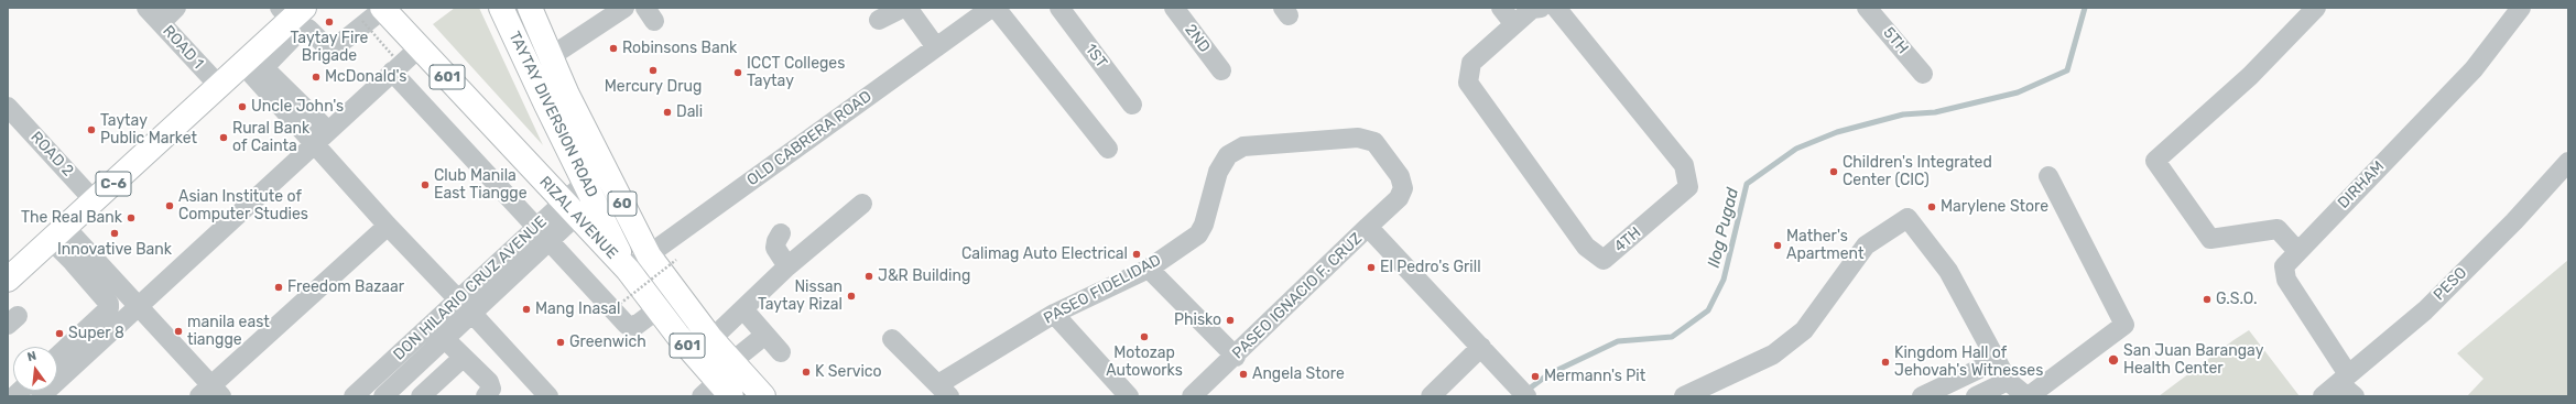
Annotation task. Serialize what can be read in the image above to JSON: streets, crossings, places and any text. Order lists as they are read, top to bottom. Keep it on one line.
{"streets":{"main road":["601","TAYTAY DIVERSION ROAD","C-6","60","RIZAL AVENUE"],"street":["2ND","5TH","ROAD 1","1ST","OLD CABRERA ROAD","ROAD 2","DIRHAM","4TH","PESO","DON HILARIO CRUZ AVENUE","PASEO FIDELIDAD","PASEO IGNACIO F. CRUZ"]},"crossings":[["ROAD 1","C-6"],["601","RIZAL AVENUE"],["TAYTAY DIVERSION ROAD","OLD CABRERA ROAD"],["TAYTAY DIVERSION ROAD","RIZAL AVENUE"],["TAYTAY DIVERSION ROAD","DON HILARIO CRUZ AVENUE"],["OLD CABRERA ROAD","RIZAL AVENUE"],["ROAD 2","C-6"],["DIRHAM","PESO"],["RIZAL AVENUE","DON HILARIO CRUZ AVENUE"],["PASEO FIDELIDAD","PASEO IGNACIO F. CRUZ"]],"water":["Ilog Pugad"],"places":["Taytay Fire Brigade","Robinsons Bank","Mercury Drug","ICCT Colleges Taytay","McDonald's","Uncle John's","Dali","Taytay Public Market","Rural Bank of Cainta","Children's Integrated Center (CIC)","Club Manila East Tiangge","Asian Institute of Computer Studies","Marylene Store","The Real Bank","Innovative Bank","Mather's Apartment","Calimag Auto Electrical","El Pedro's Grill","J&R Building","Freedom Bazaar","Nissan Taytay Rizal","G.S.O.","Mang Inasal","Phisko","manila east tiangge","Super 8","Motozap Autoworks","Greenwich","San Juan Barangay Health Center","Kingdom Hall of Jehovah's Witnesses","K Servico","Angela Store","Mermann's Pit"],"north":"top"}
